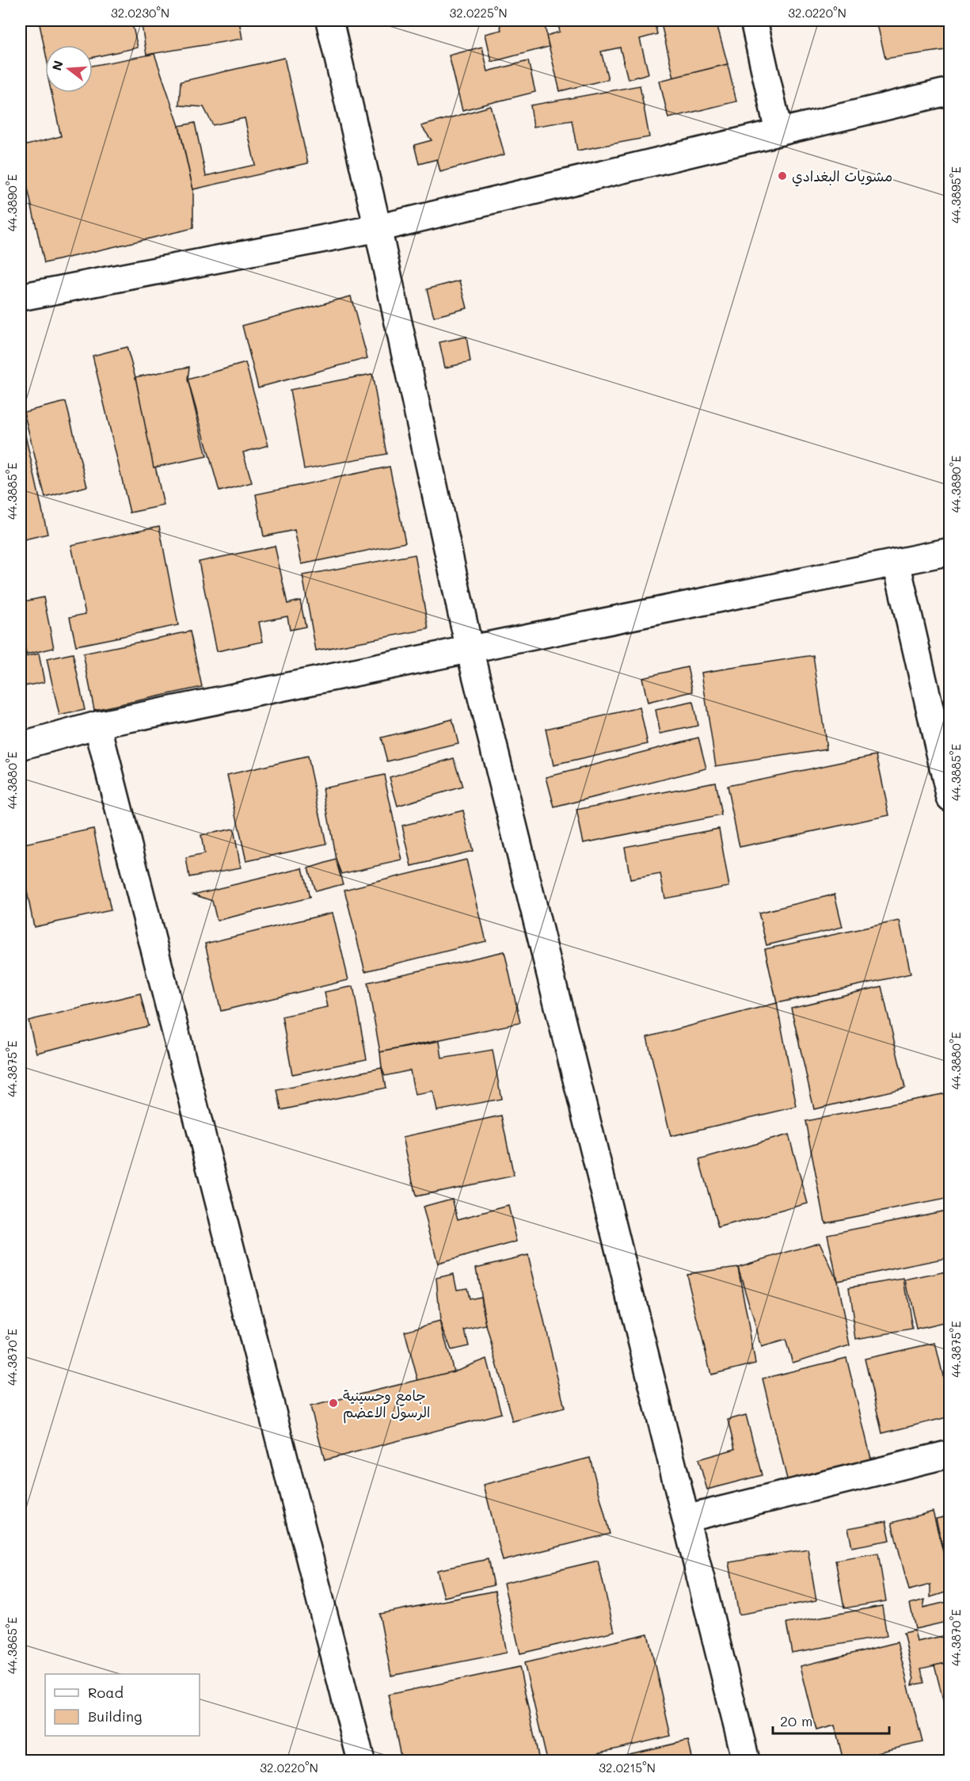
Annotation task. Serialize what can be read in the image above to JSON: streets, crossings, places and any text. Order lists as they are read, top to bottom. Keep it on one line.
{"places":["مشويات البغدادي","جامع وحسينية الرسول الاعضم"],"legend":["Road","Building"],"scale_bar":"20 m","north":"left","coordinates":["32.0230°N","32.0225°N","32.0220°N","44.3895°E","44.3890°E","44.3885°E","44.3880°E","44.3875°E","44.3870°E","44.3865°E","32.0215°N"]}
